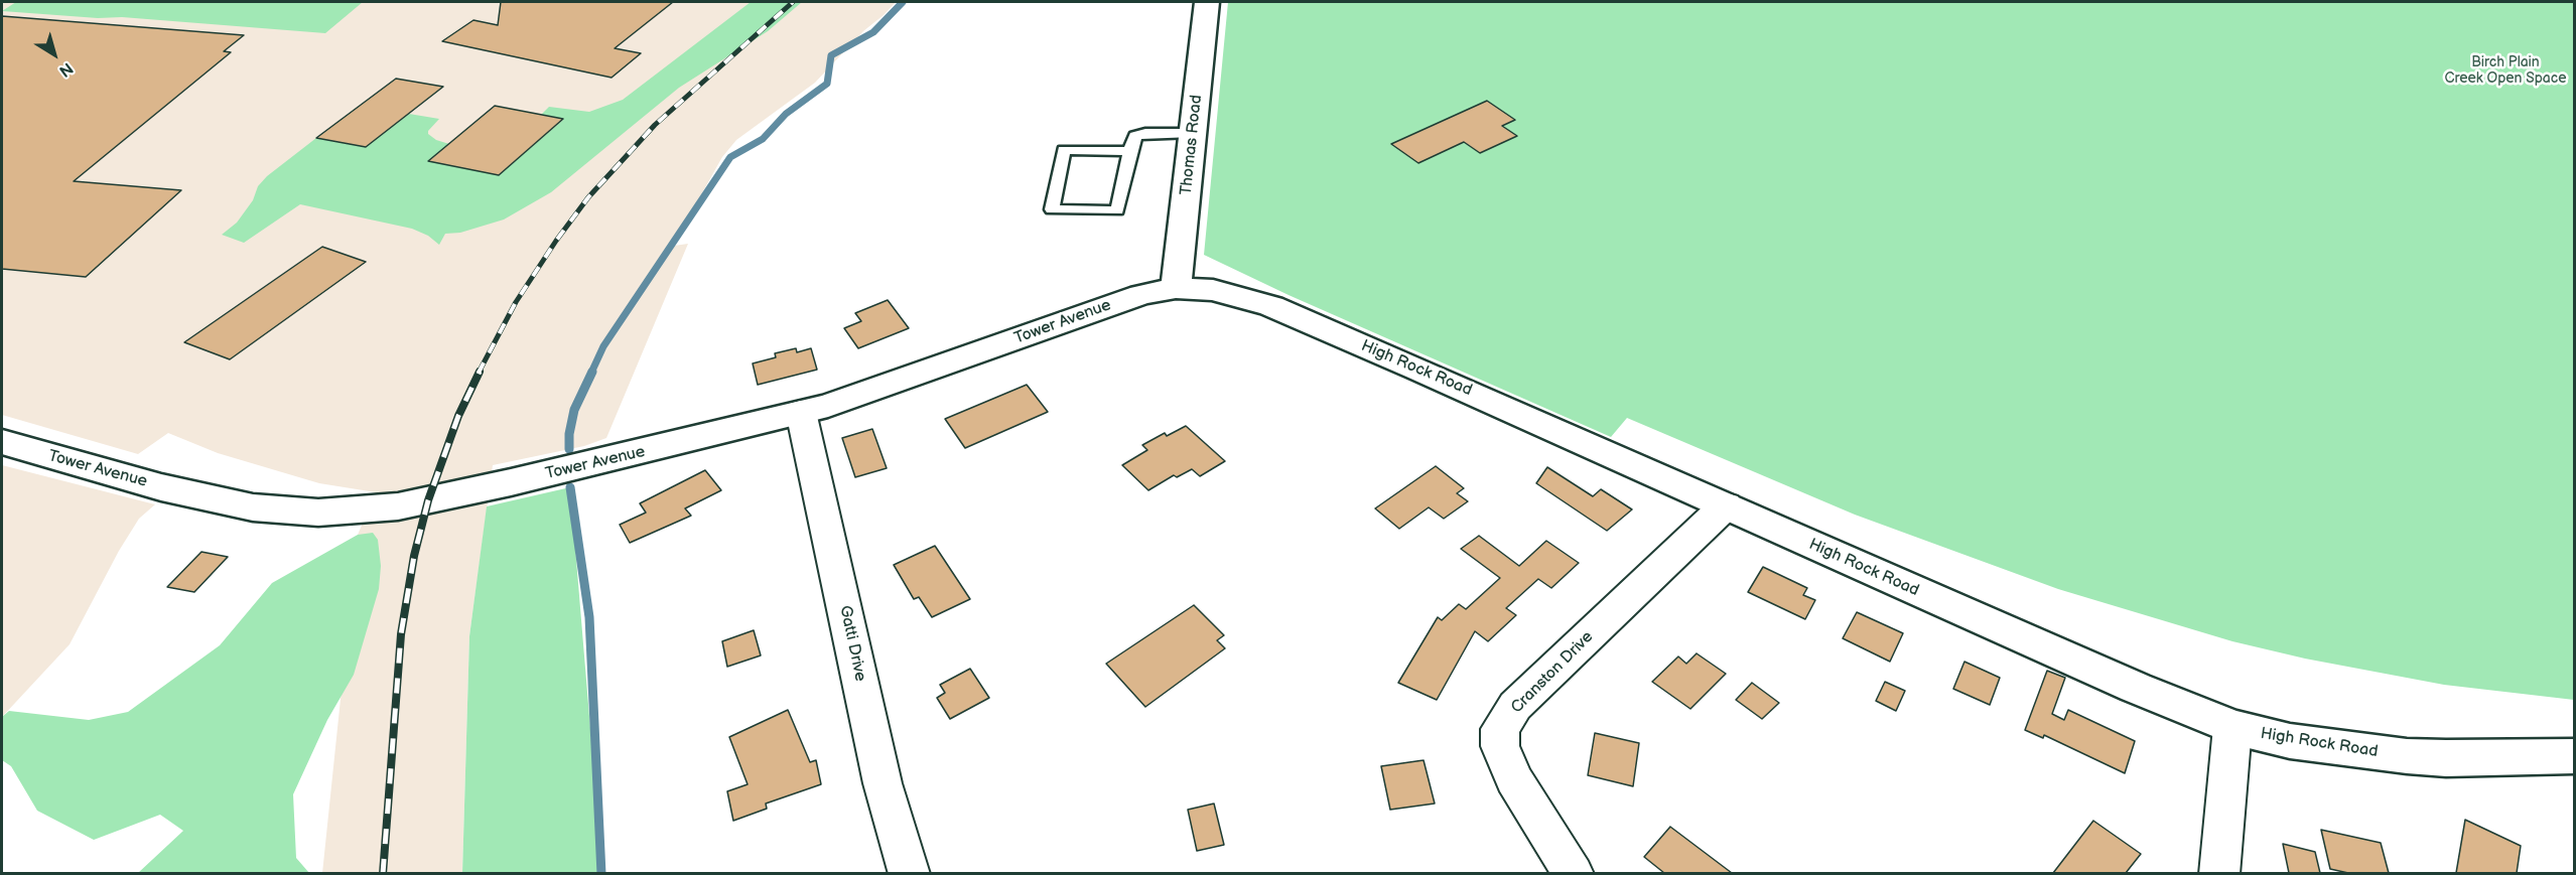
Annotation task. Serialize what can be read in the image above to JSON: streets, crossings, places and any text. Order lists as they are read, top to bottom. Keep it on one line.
{"streets":{"main road":["Thomas Road","Tower Avenue","High Rock Road"],"street":["Gatti Drive","Cranston Drive"]},"crossings":[["Thomas Road","Tower Avenue"],["Thomas Road","High Rock Road"],["Tower Avenue","High Rock Road"],["Tower Avenue","Gatti Drive"],["High Rock Road","Cranston Drive"]],"parks":["Birch Plain Creek Open Space"],"north":"bottom right"}
